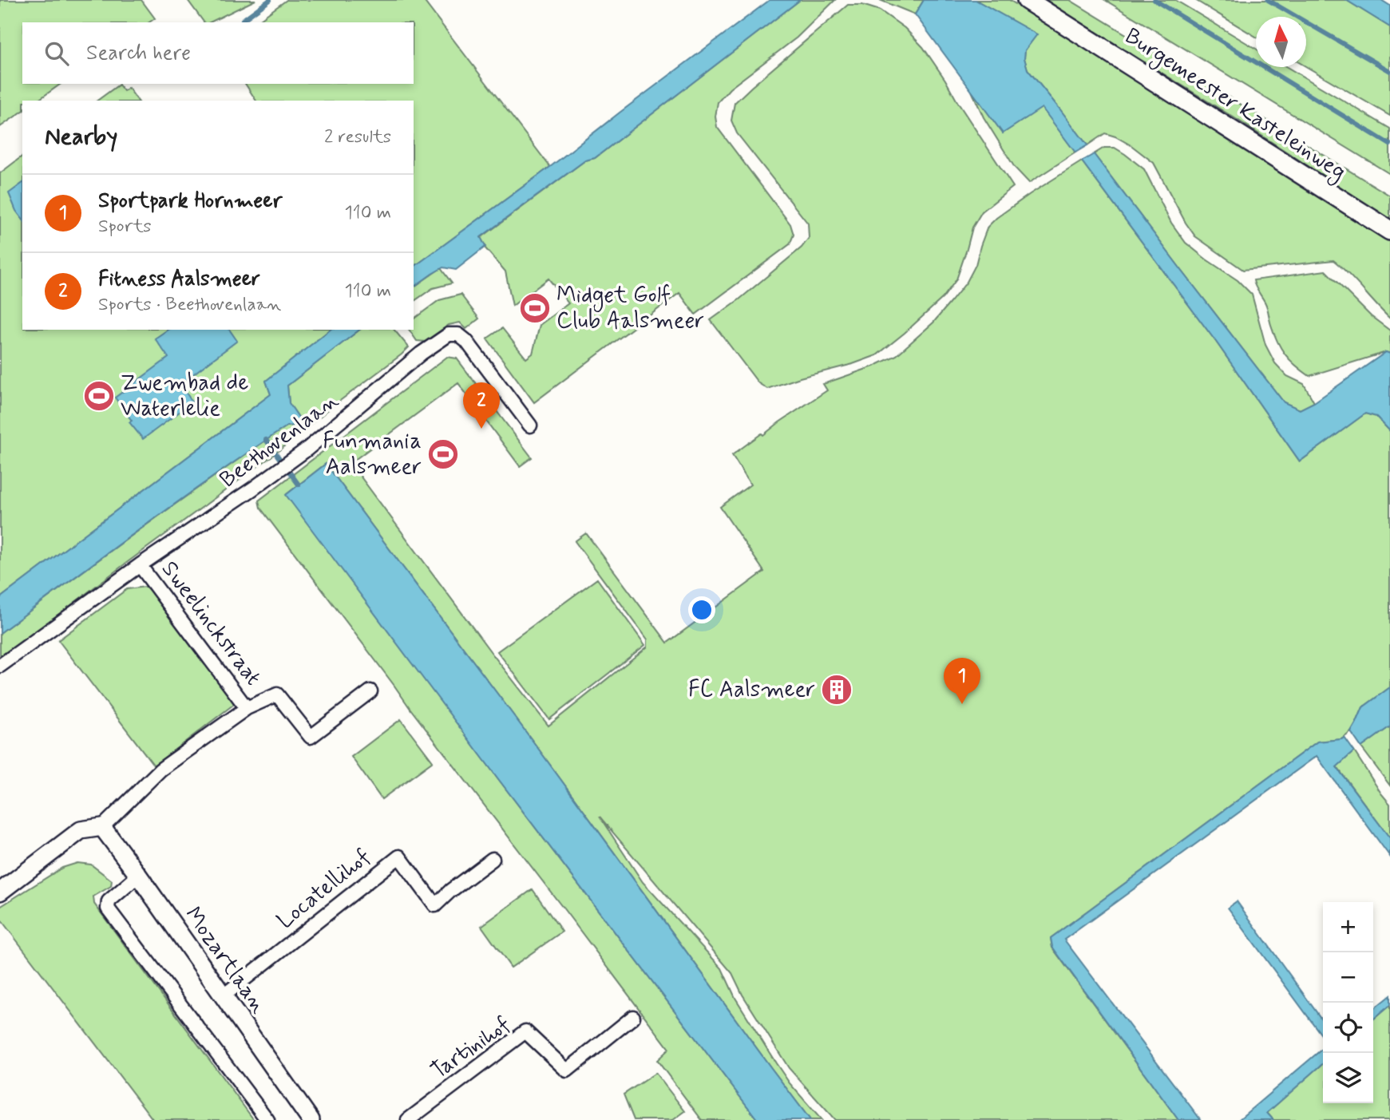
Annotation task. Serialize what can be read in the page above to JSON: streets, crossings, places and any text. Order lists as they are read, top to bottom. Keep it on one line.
{"streets":{"main road":["Burgemeester Kasteleinweg"],"street":["Beethovenlaan","Sweelinckstraat","Locatellihof","Mozartlaan","Tartinihof"]},"crossings":[["Beethovenlaan","Sweelinckstraat"],["Sweelinckstraat","Mozartlaan"],["Locatellihof","Mozartlaan"]],"places":{"sports":["Midget Golf Club Aalsmeer","Zwembad de Waterlelie","Funmania Aalsmeer"],"building":["FC Aalsmeer"]},"north":"top","page":{"search":"Search here","heading":["Nearby","2 results"],"list":[{"mark":"1","name":"Sportpark Hornmeer","note":"Sports","value":"110 m"},{"mark":"2","name":"Fitness Aalsmeer","note":"Sports · Beethovenlaan","value":"110 m"}],"pins":["2","1"],"map_buttons":["+","−"]}}
